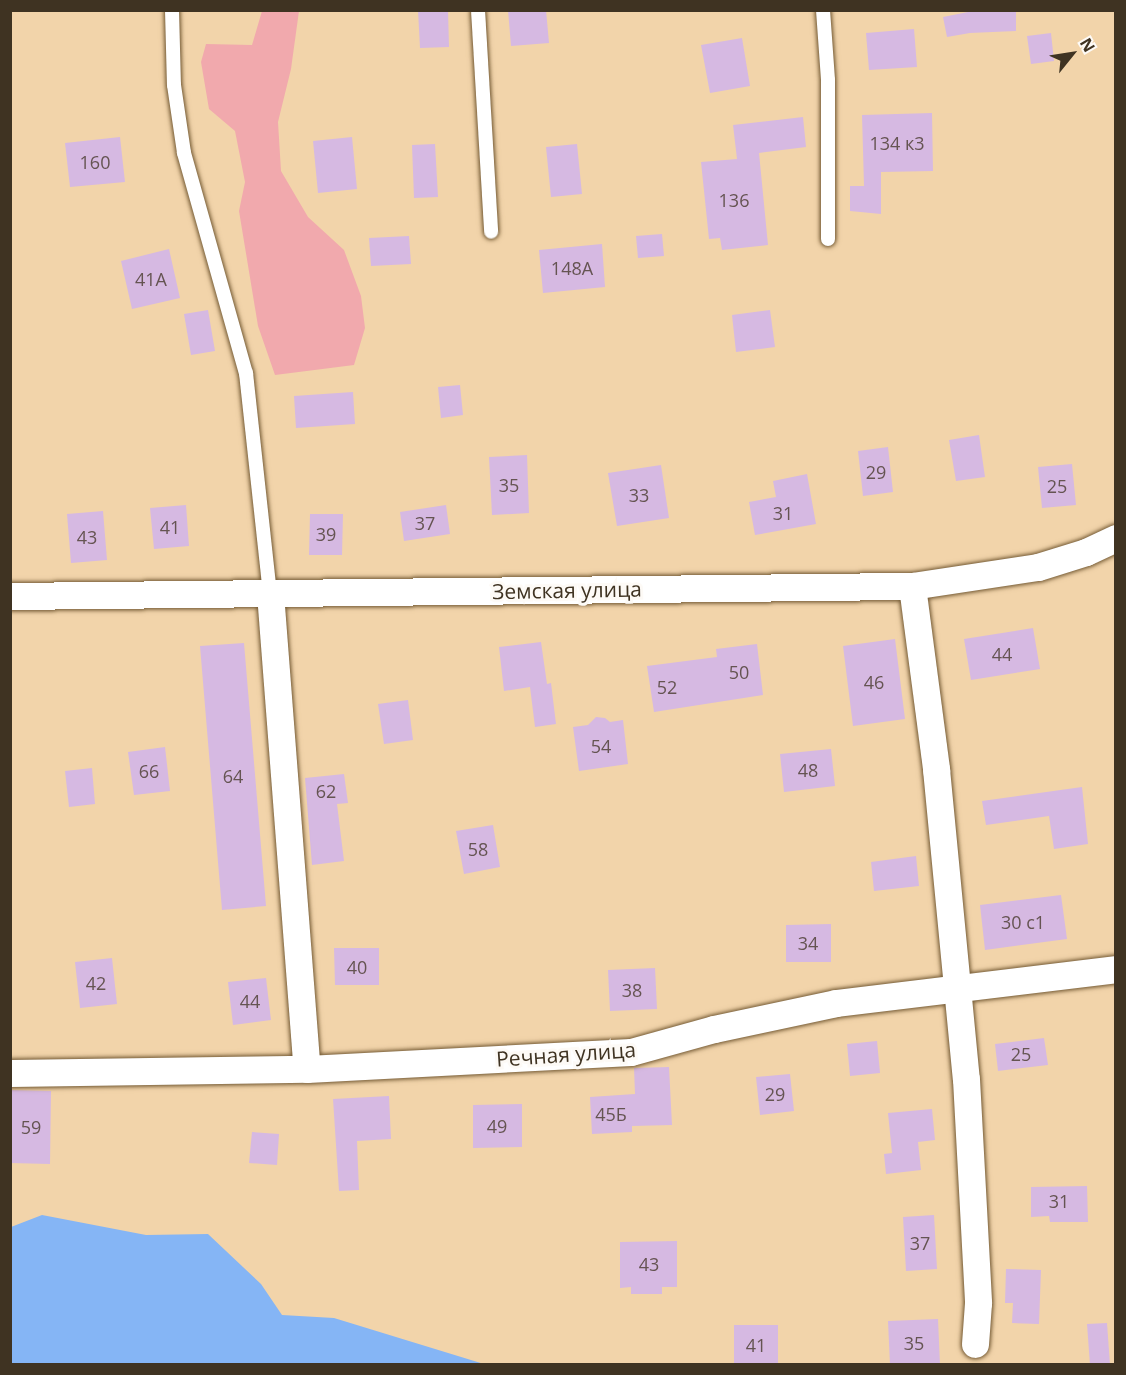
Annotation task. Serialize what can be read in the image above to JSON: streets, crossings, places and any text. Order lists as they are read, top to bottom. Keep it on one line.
{"streets":{"street":["Земская улица","Речная улица"]},"house_numbers":["134 к3","160","136","148А","41А","29","35","25","33","31","37","41","39","43","44","50","46","52","54","48","66","64","62","58","30 с1","34","40","42","38","44","25","29","45Б","49","59","31","37","43","35","41"],"north":"top right"}
